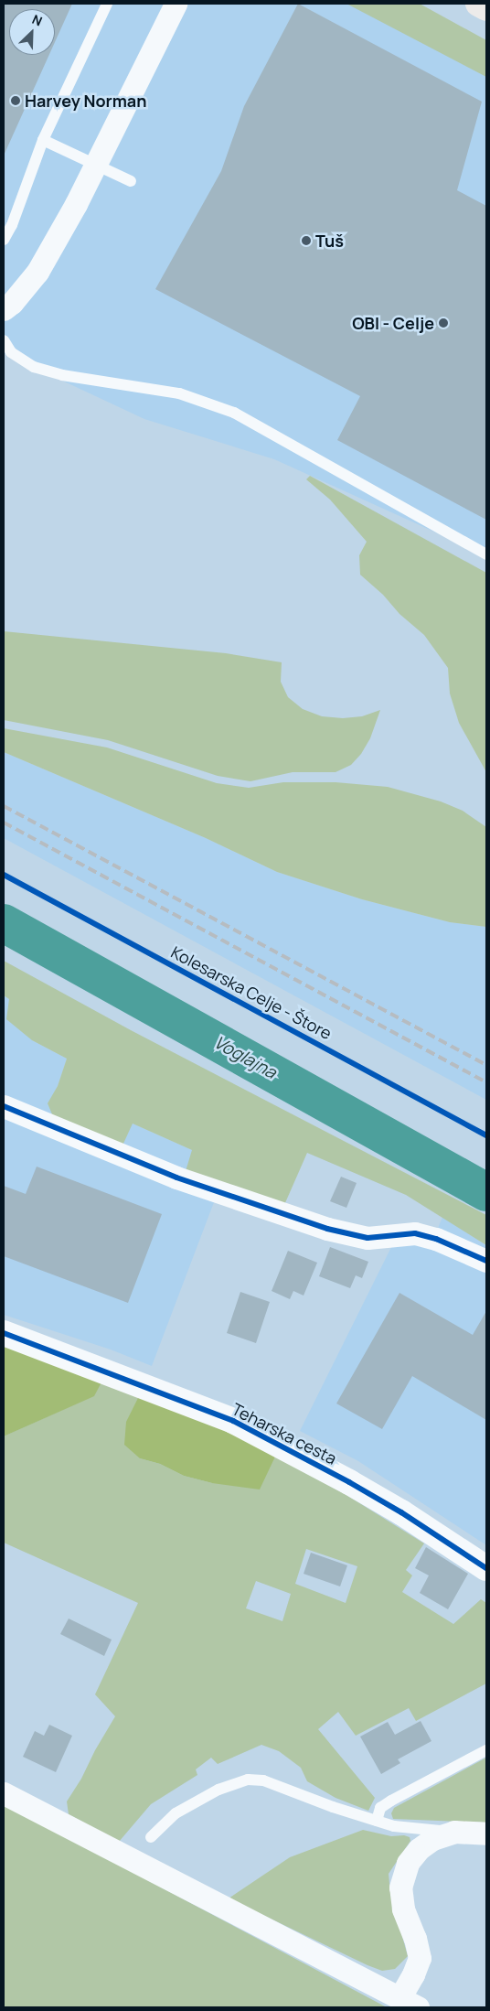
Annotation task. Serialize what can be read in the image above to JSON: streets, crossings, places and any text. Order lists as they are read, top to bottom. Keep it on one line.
{"streets":{"street":["Teharska cesta"],"cycle path":["Kolesarska Celje - Štore"]},"water":["Voglajna"],"places":["Harvey Norman","Tuš","OBI - Celje"],"north":"top right"}
